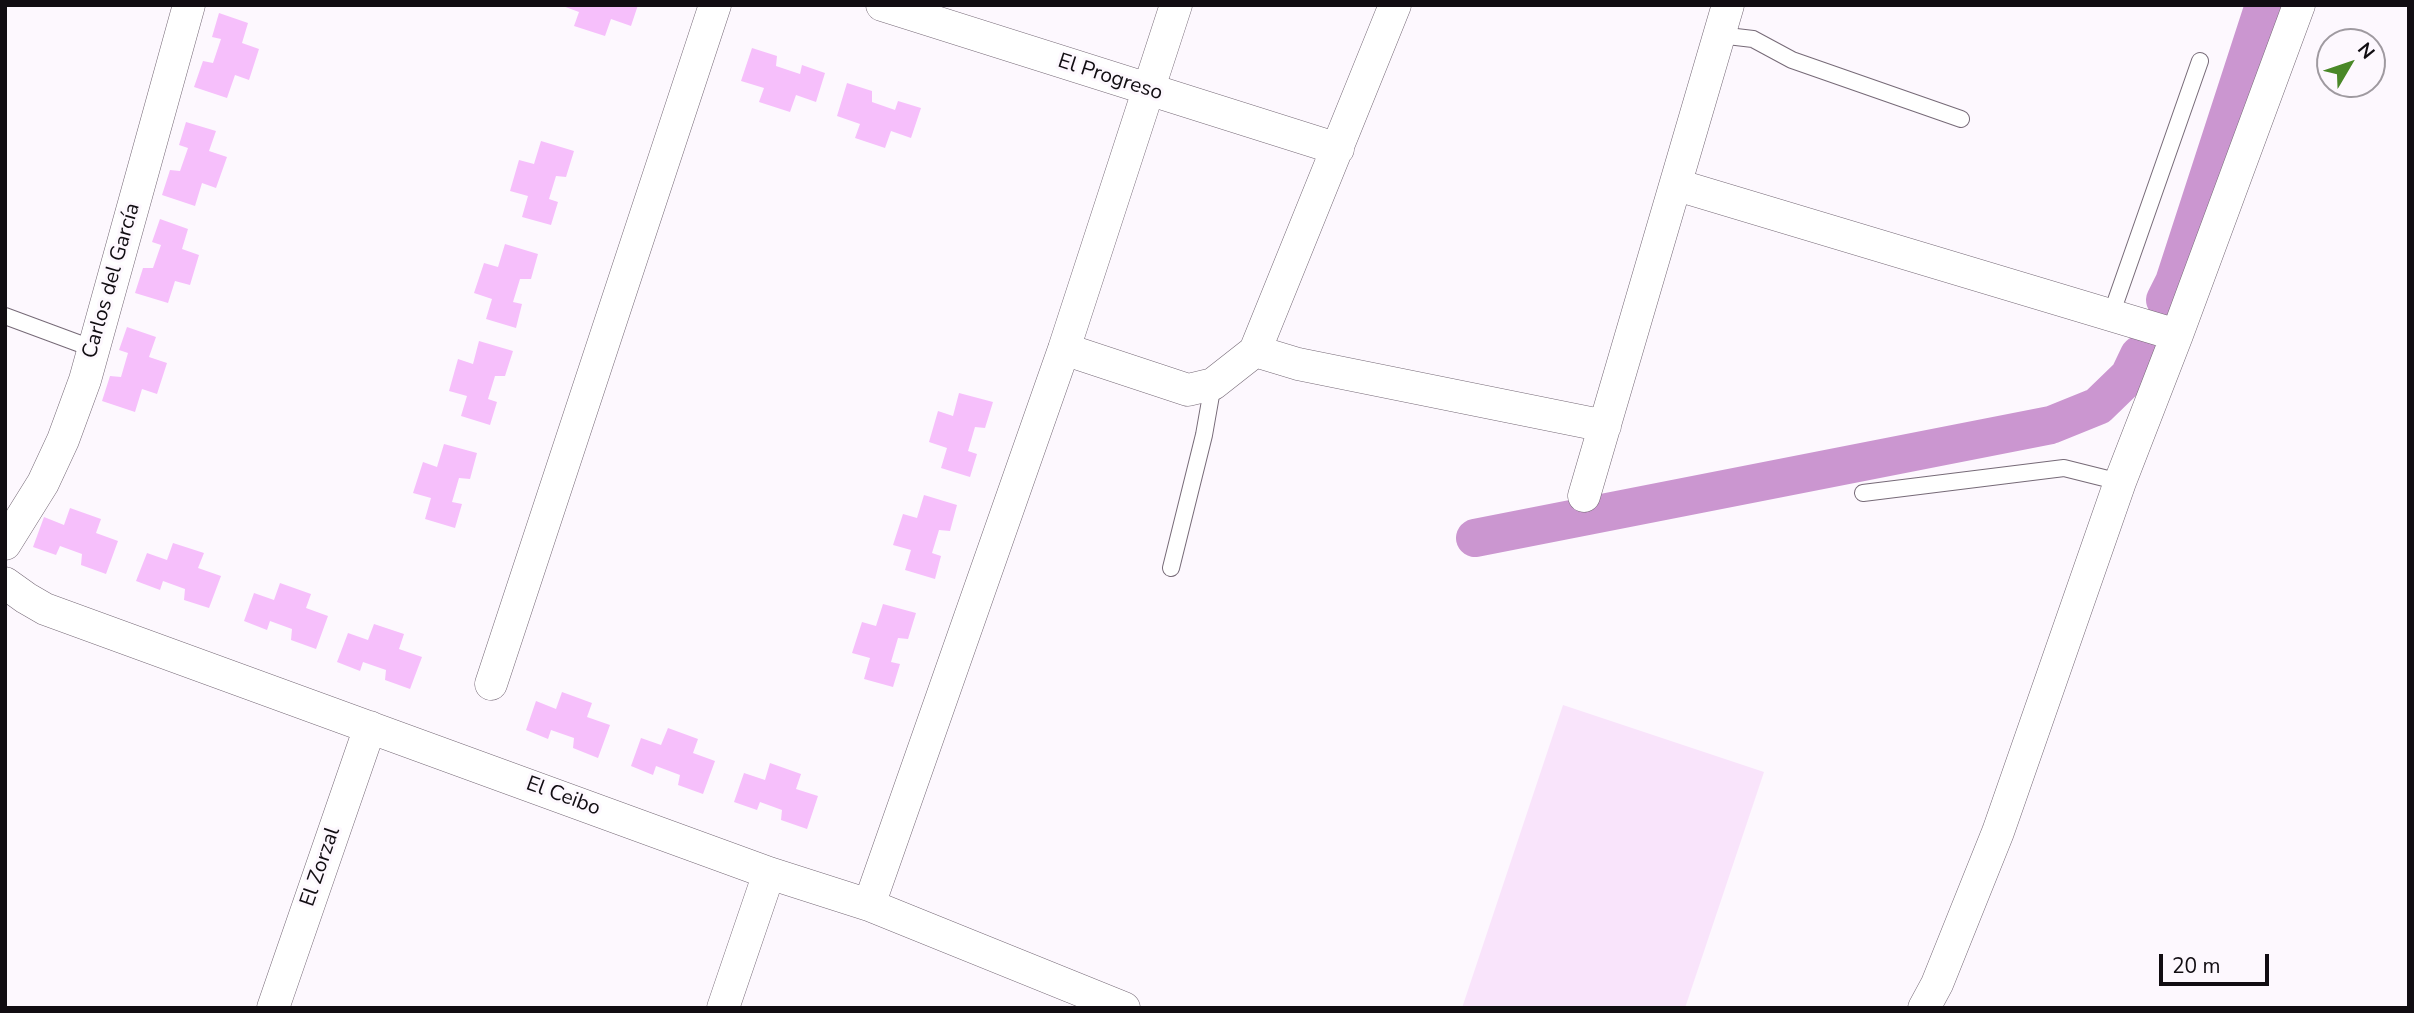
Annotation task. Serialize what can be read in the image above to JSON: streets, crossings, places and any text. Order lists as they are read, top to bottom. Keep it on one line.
{"streets":{"street":["El Progreso","Carlos del García","El Ceibo","El Zorzal"]},"crossings":[["El Ceibo","El Zorzal"]],"scale_bar":"20 m","north":"top right"}
